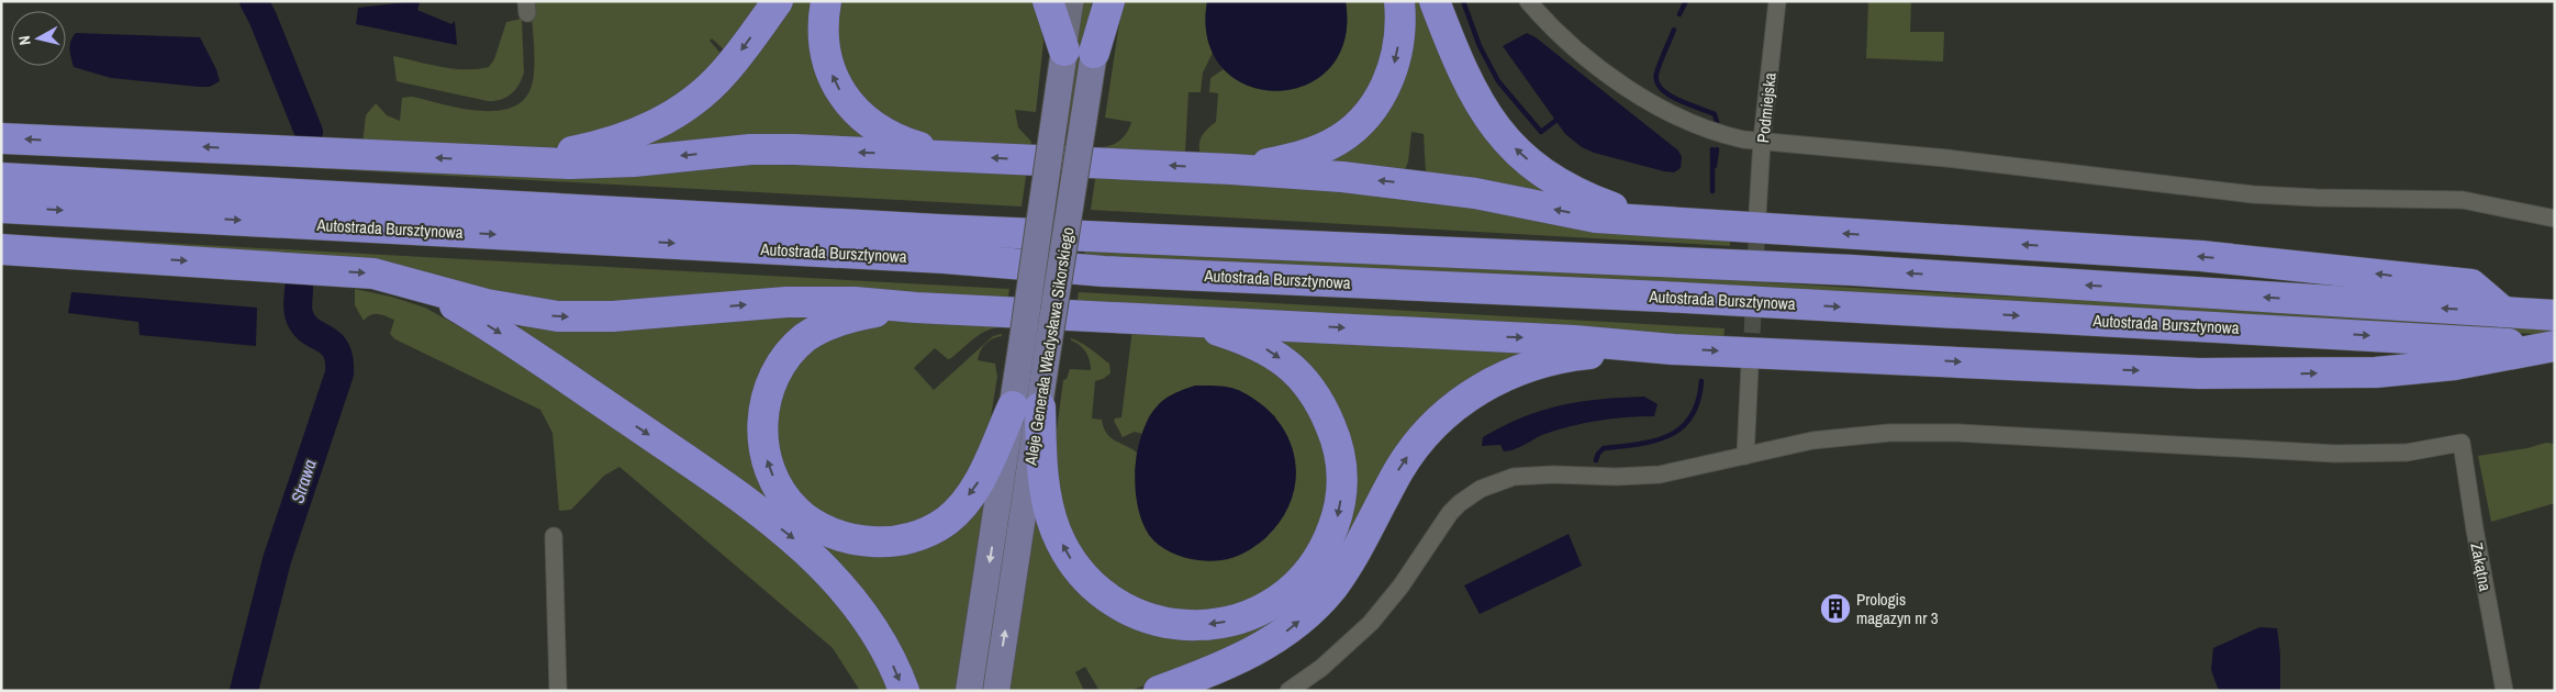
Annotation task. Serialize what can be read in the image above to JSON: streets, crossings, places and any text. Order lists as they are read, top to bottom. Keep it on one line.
{"streets":{"highway":["Autostrada Bursztynowa"],"main road":["Aleje Generała Władysława Sikorskiego"],"street":["Podmiejska","Zakątna"]},"water":["Strawa"],"places":{"building":["Prologis magazyn nr 3"]},"north":"left"}
